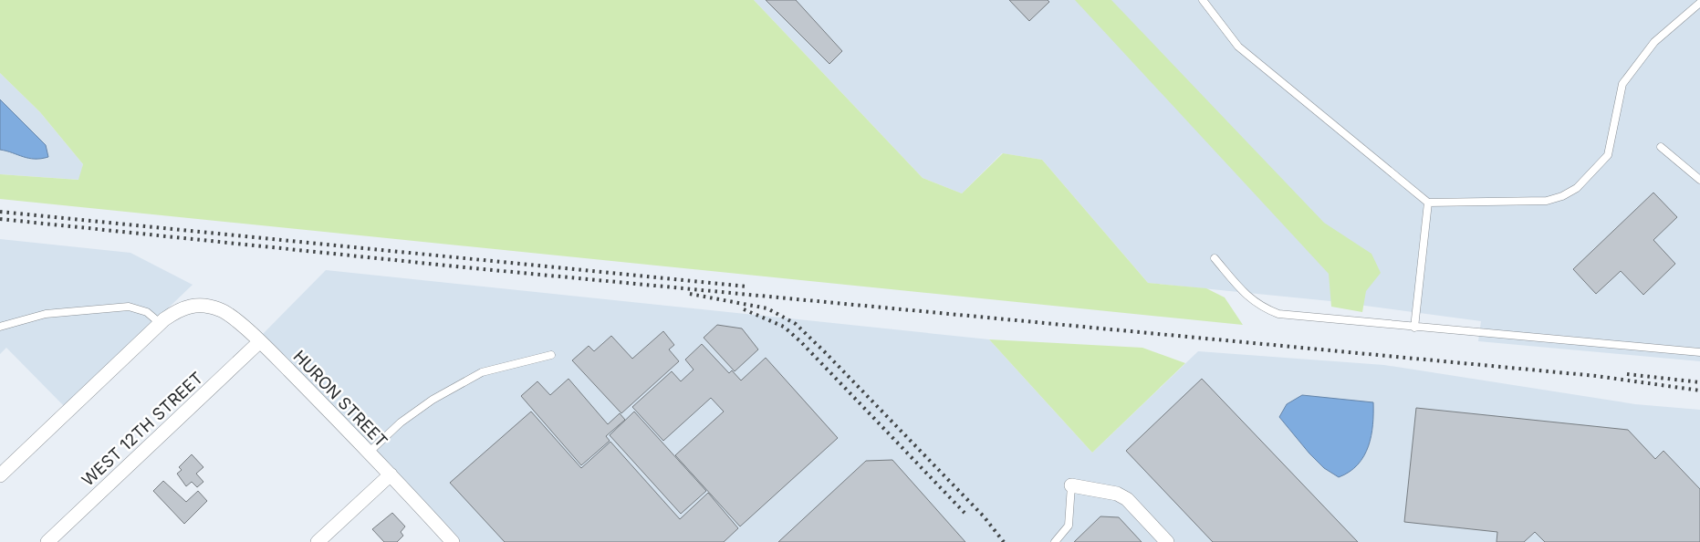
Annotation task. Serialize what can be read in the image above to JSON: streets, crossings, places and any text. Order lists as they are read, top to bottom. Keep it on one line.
{"streets":{"street":["HURON STREET","WEST 12TH STREET"]},"crossings":[["HURON STREET","WEST 12TH STREET"]]}
